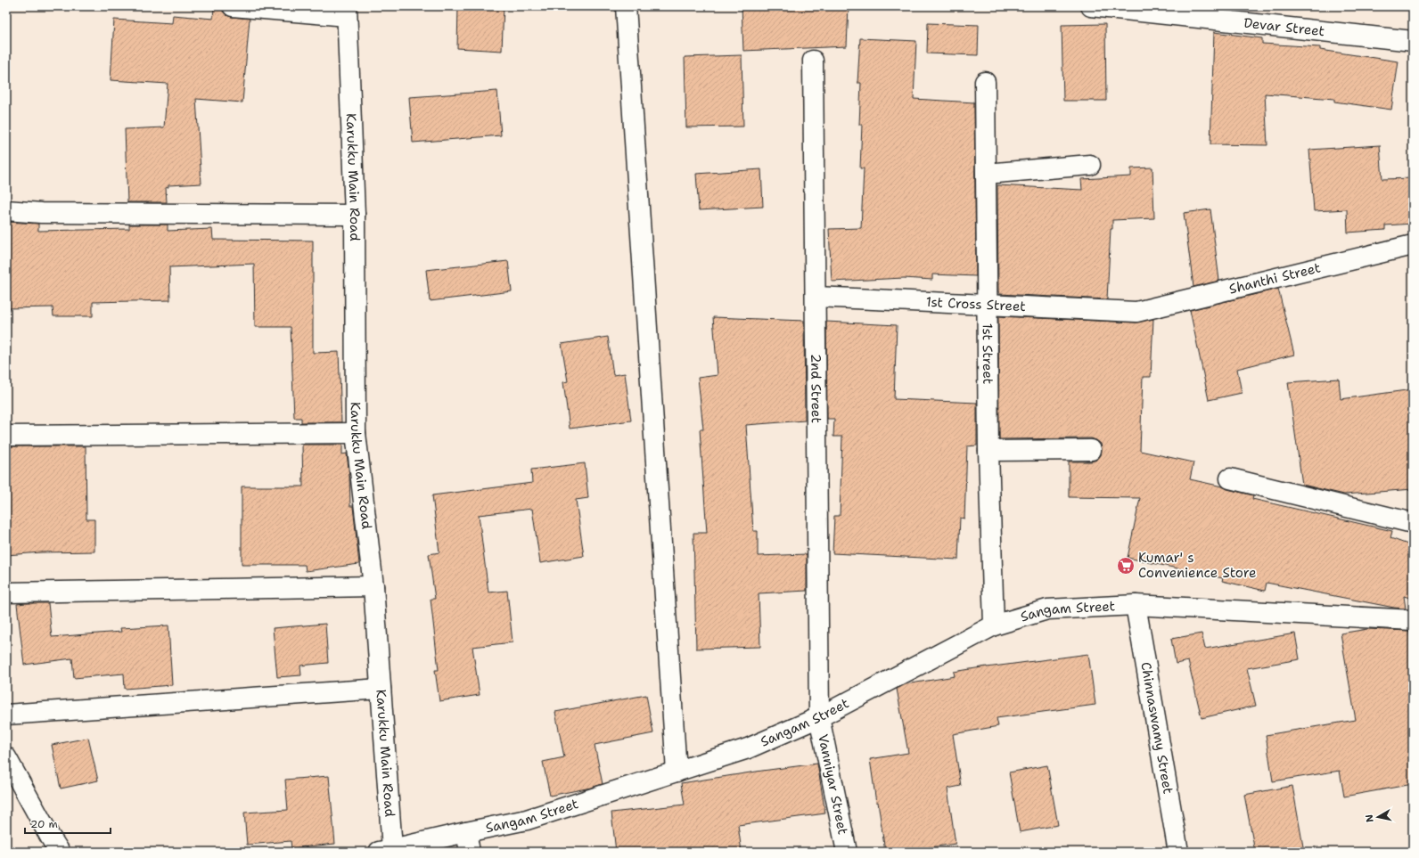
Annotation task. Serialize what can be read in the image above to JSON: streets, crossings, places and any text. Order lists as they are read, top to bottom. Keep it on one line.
{"streets":{"street":["Devar Street","Karukku Main Road","Shanthi Street","1st Cross Street","1st Street","2nd Street","Sangam Street","Chinnaswamy Street","Vanniyar Street"]},"crossings":[["Karukku Main Road","Sangam Street"],["Shanthi Street","1st Cross Street"],["1st Cross Street","1st Street"],["1st Cross Street","2nd Street"],["1st Street","Sangam Street"],["2nd Street","Sangam Street"],["2nd Street","Vanniyar Street"],["Sangam Street","Chinnaswamy Street"],["Sangam Street","Vanniyar Street"]],"places":{"supermarket":["Kumar' s Convenience Store"]},"scale_bar":"20 m","north":"left"}
